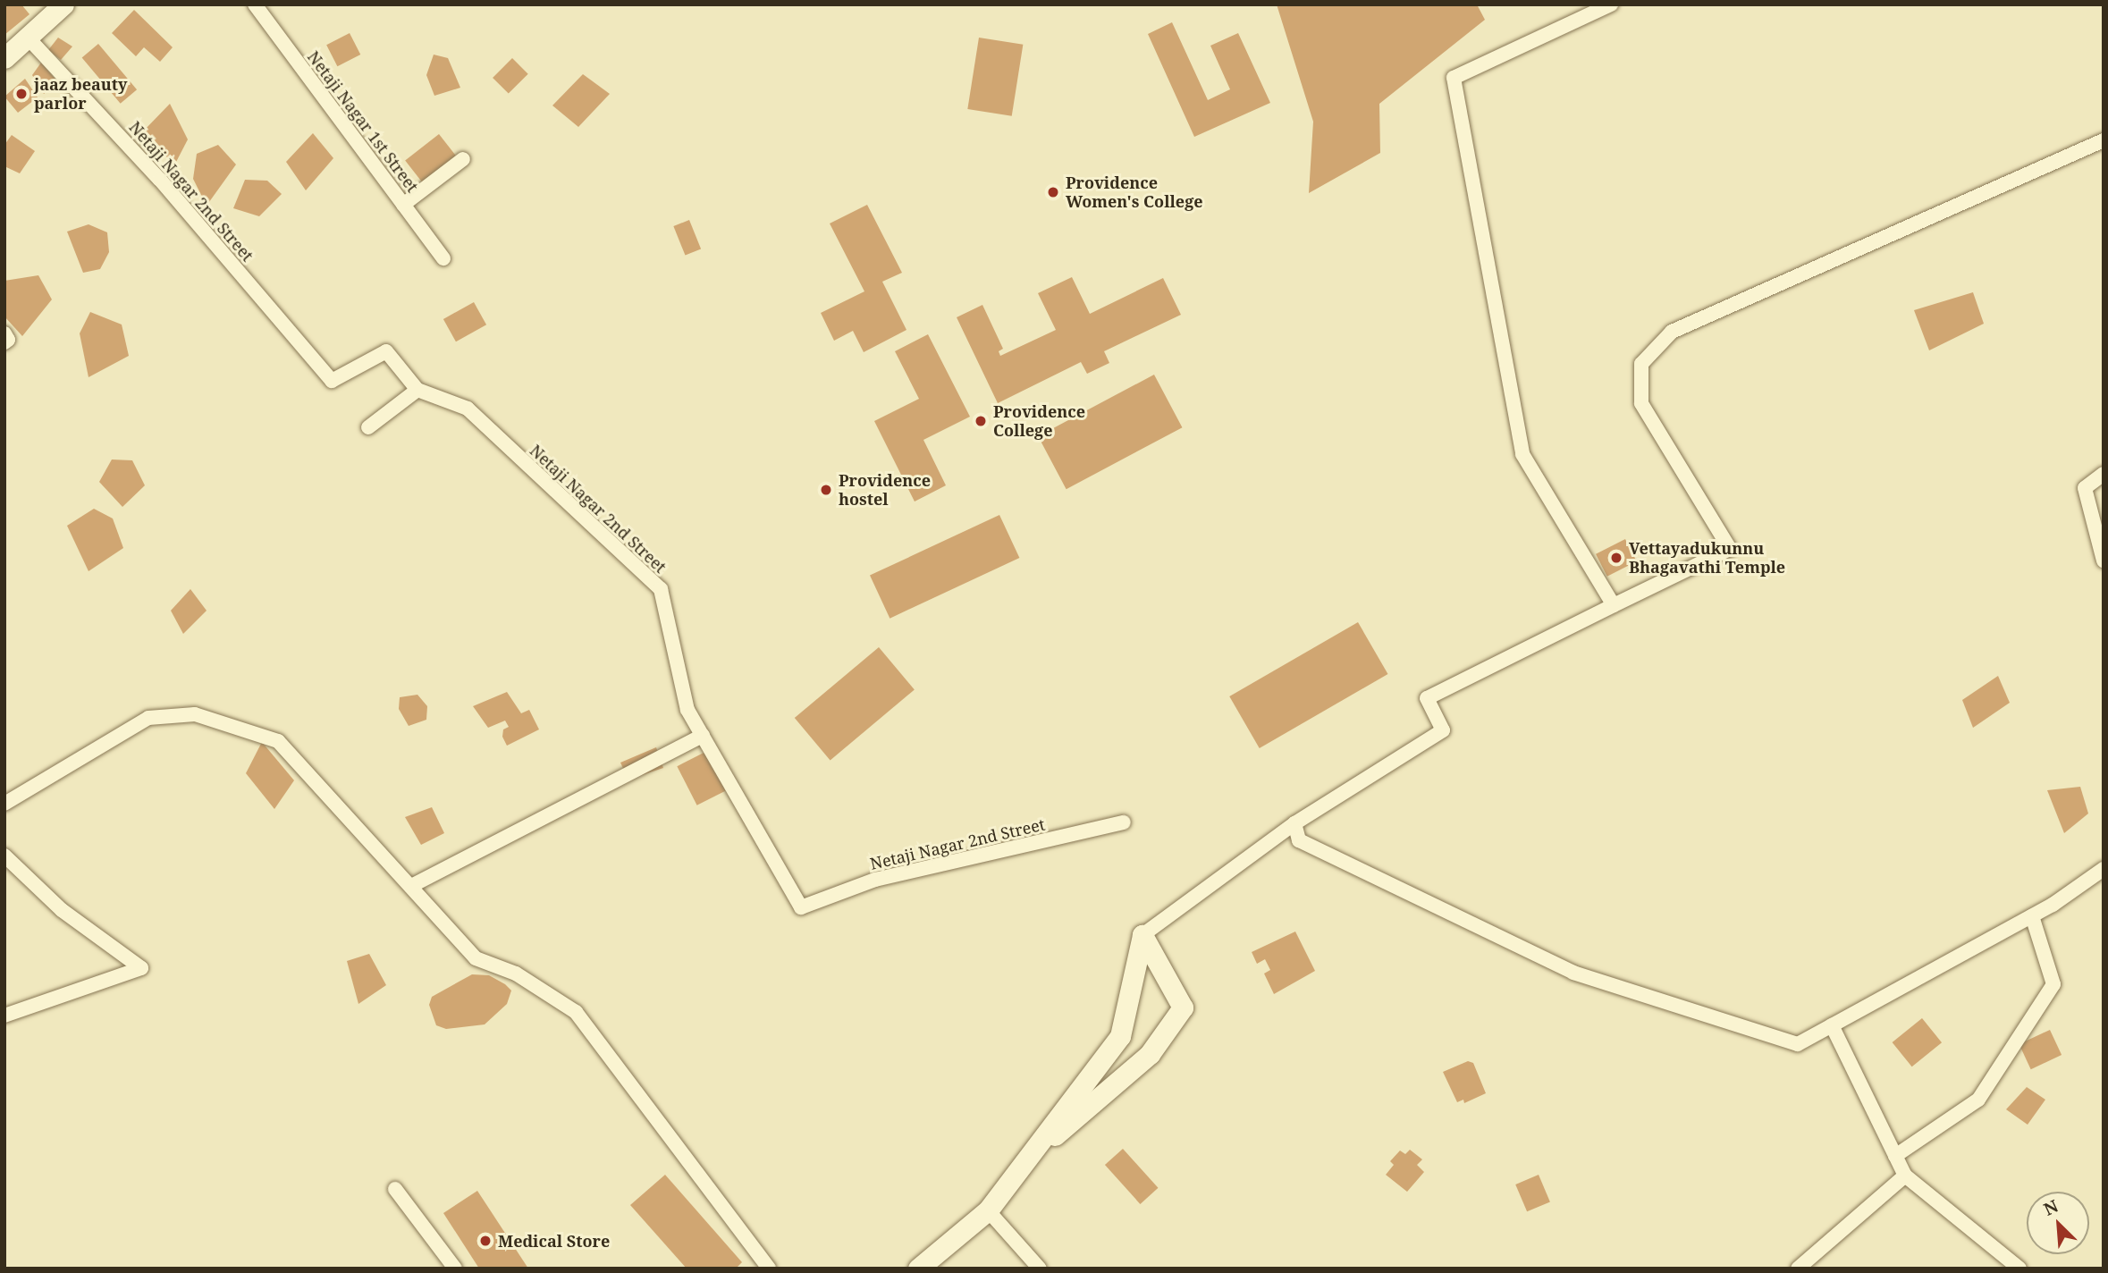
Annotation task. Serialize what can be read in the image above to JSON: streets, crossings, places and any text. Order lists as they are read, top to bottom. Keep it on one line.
{"streets":{"street":["Netaji Nagar 1st Street","Netaji Nagar 2nd Street"]},"places":["jaaz beauty parlor","Providence Women's College","Providence College","Providence hostel","Vettayadukunnu Bhagavathi Temple","Medical Store"],"north":"top left"}
